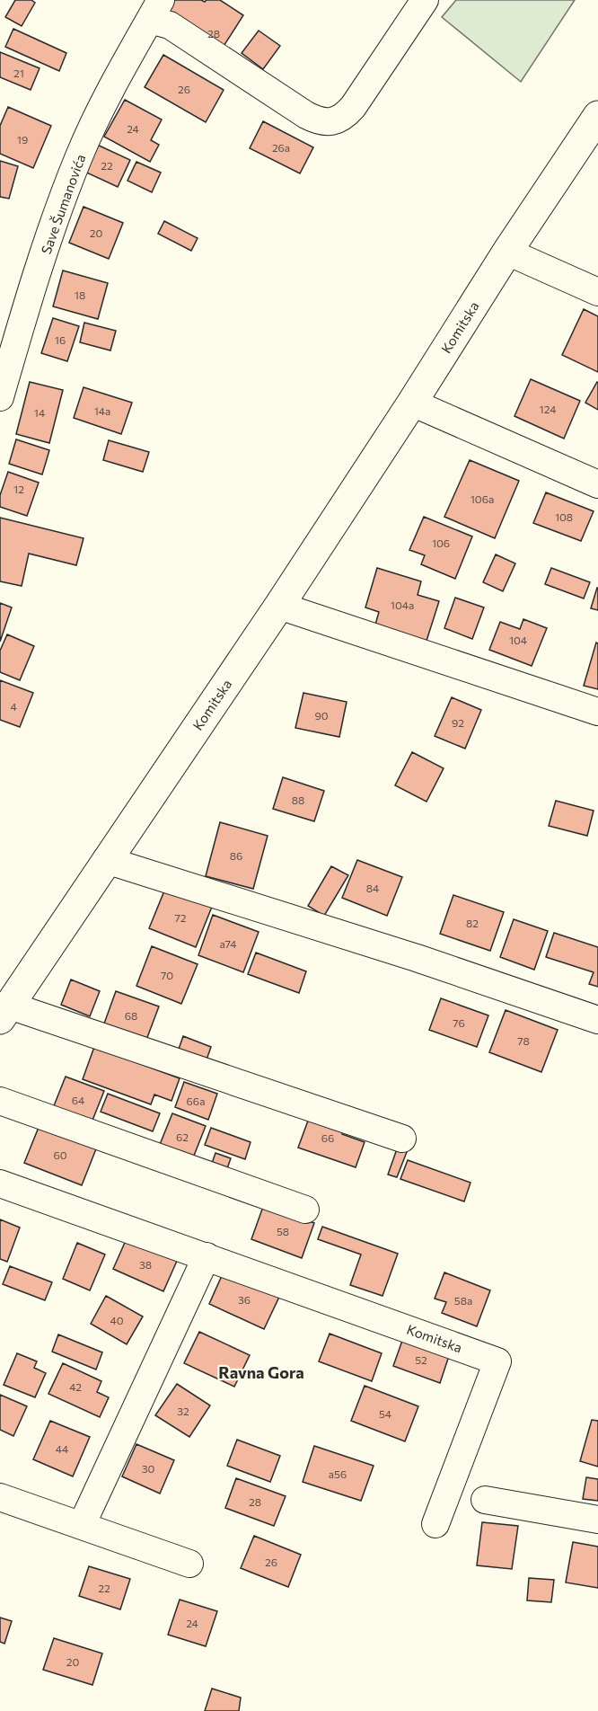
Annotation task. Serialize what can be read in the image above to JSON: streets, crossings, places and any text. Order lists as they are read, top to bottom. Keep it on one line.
{"streets":{"main road":["Komitska"],"street":["Save Šumanovića"]},"districts":["Ravna Gora"],"house_numbers":["28","21","26","24","19","26a","22","20","18","16","124","14a","14","12","106a","108","106","104a","104","4","90","92","88","86","84","72","82","a74","70","68","76","78","64","66a","62","66","60","58","38","36","58a","40","52","42","32","54","44","30","a56","28","26","22","24","20"]}
